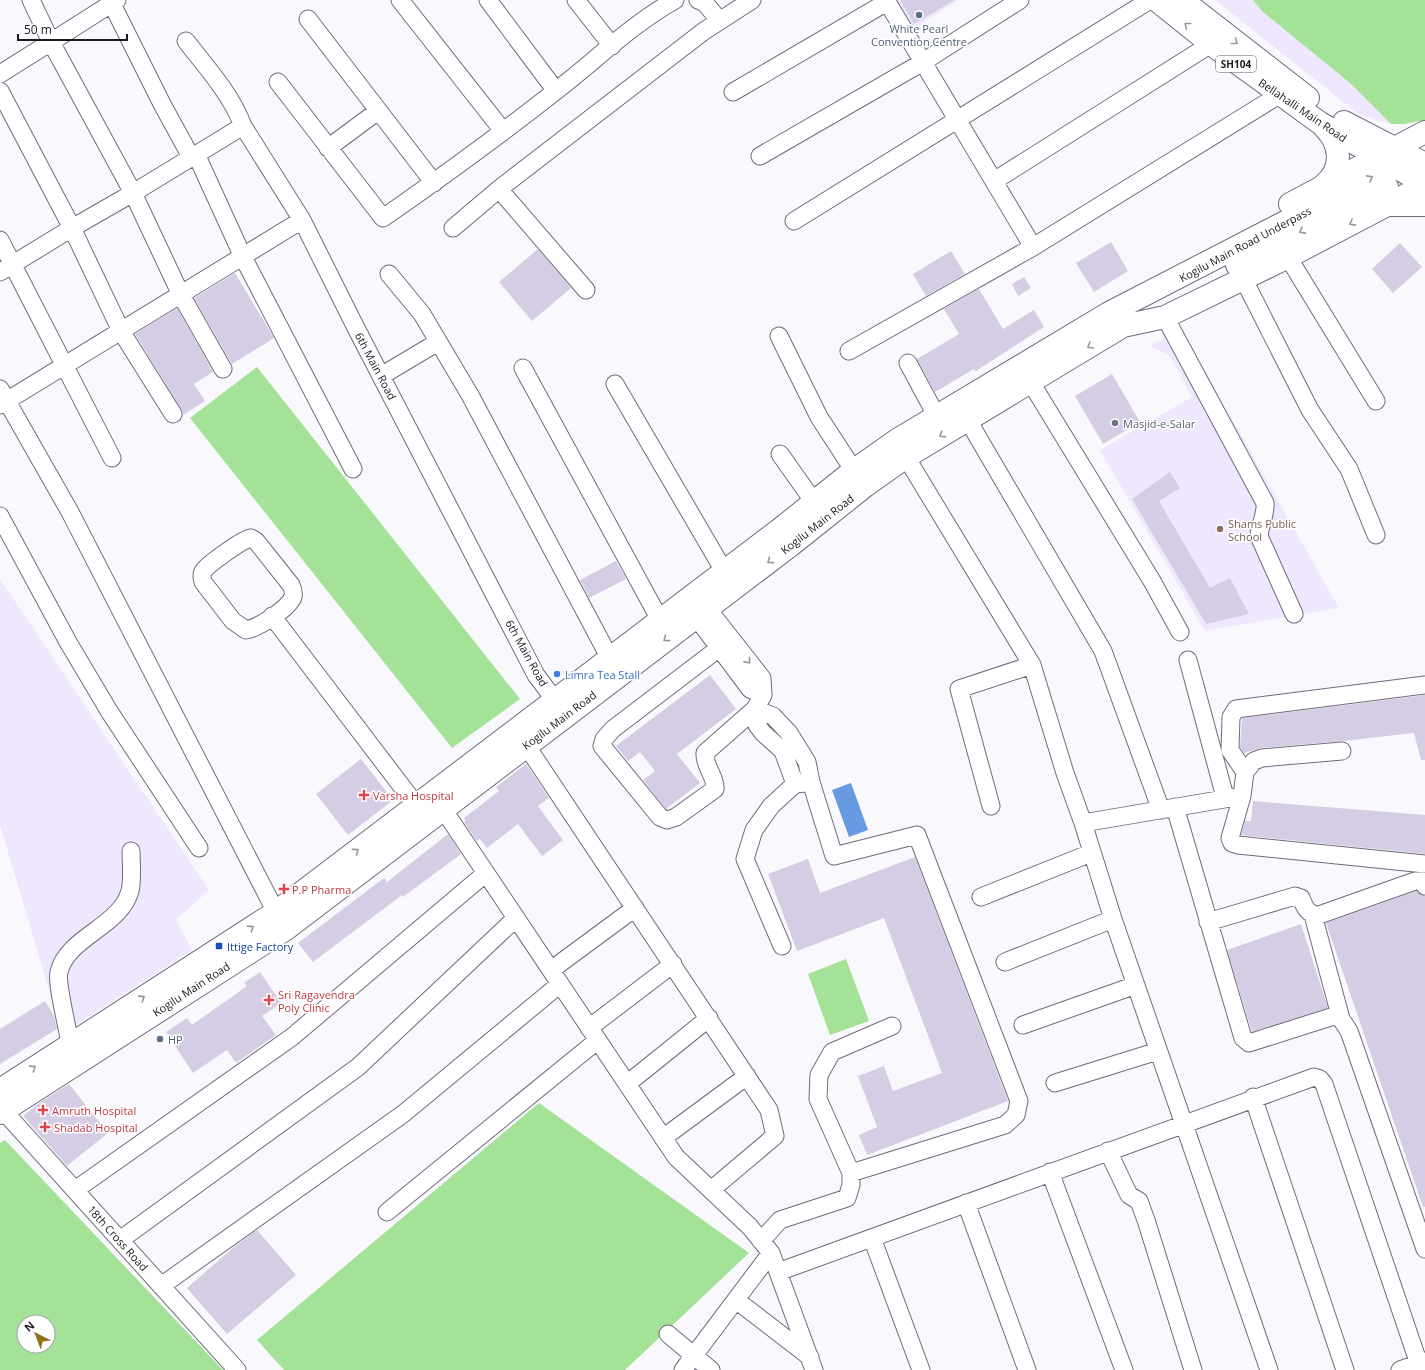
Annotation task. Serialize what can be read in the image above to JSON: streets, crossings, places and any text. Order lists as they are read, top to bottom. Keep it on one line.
{"streets":{"main road":["SH104","Bellahalli Main Road","Kogilu Main Road Underpass","Kogilu Main Road"],"street":["6th Main Road","18th Cross Road"]},"crossings":[["SH104","Bellahalli Main Road"],["SH104","Kogilu Main Road Underpass"],["SH104","Kogilu Main Road"],["Bellahalli Main Road","Kogilu Main Road Underpass"],["Bellahalli Main Road","Kogilu Main Road"],["Kogilu Main Road Underpass","Kogilu Main Road"],["6th Main Road","Kogilu Main Road"],["Kogilu Main Road","18th Cross Road"]],"places":{"other":["White Pearl Convention Centre","Masjid-e-Salar","Shams Public School","Limra Tea Stall","HP"],"health":["Varsha Hospital","P.P Pharma","Sri Ragavendra Poly Clinic","Amruth Hospital","Shadab Hospital"],"transit":["Ittige Factory"]},"scale_bar":"50 m","north":"top left"}
